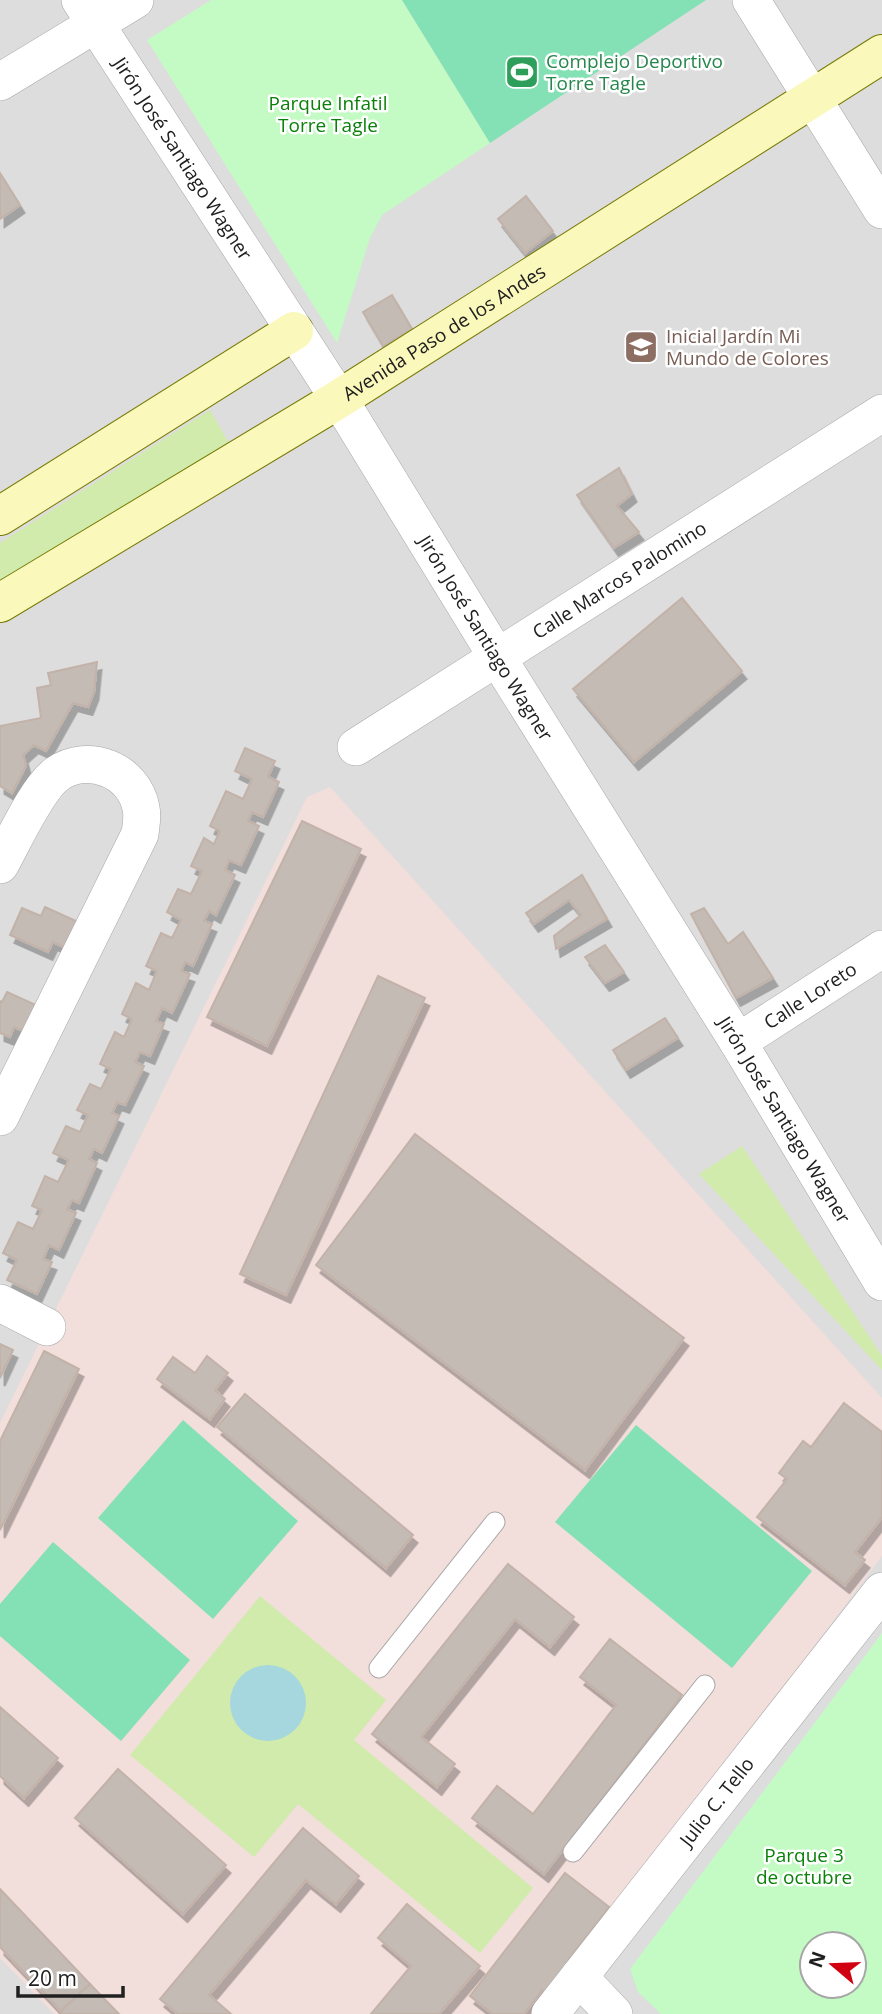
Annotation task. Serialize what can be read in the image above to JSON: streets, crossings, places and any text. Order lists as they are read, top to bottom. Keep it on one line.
{"streets":{"street":["Jirón José Santiago Wagner","Avenida Paso de los Andes","Calle Marcos Palomino","Calle Loreto","Julio C. Tello"]},"crossings":[["Jirón José Santiago Wagner","Avenida Paso de los Andes"],["Jirón José Santiago Wagner","Calle Marcos Palomino"],["Jirón José Santiago Wagner","Calle Loreto"]],"parks":["Parque Infatil Torre Tagle","Parque 3 de octubre"],"places":{"sports":["Complejo Deportivo Torre Tagle"],"school or university":["Inicial Jardín Mi Mundo de Colores"]},"scale_bar":"20 m","north":"left"}
